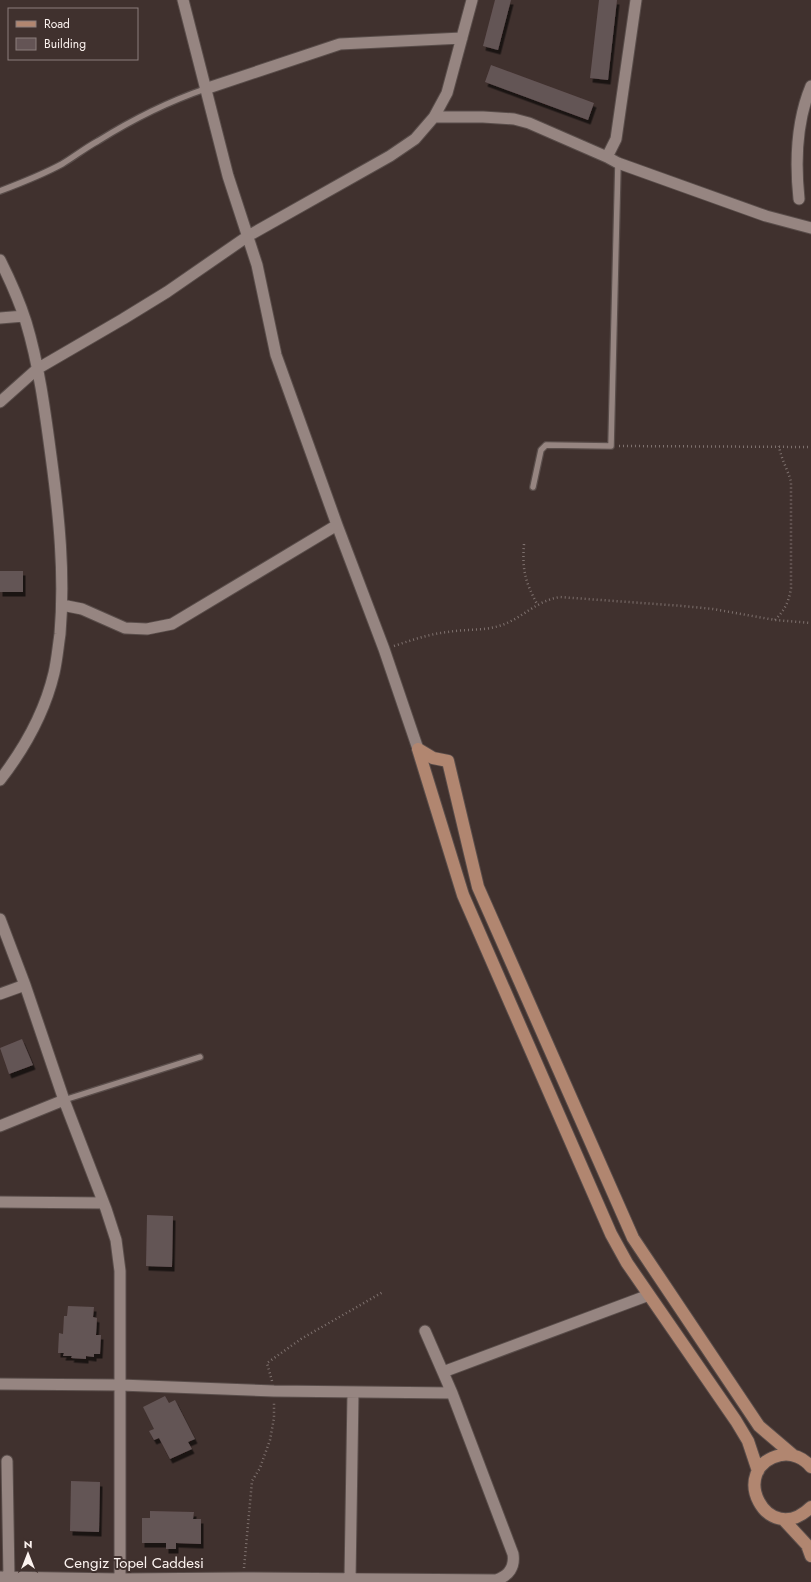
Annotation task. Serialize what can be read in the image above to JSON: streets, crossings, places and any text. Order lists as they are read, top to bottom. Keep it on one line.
{"streets":{"street":["Cengiz Topel Caddesi"]},"legend":["Road","Building"],"north":"top"}
